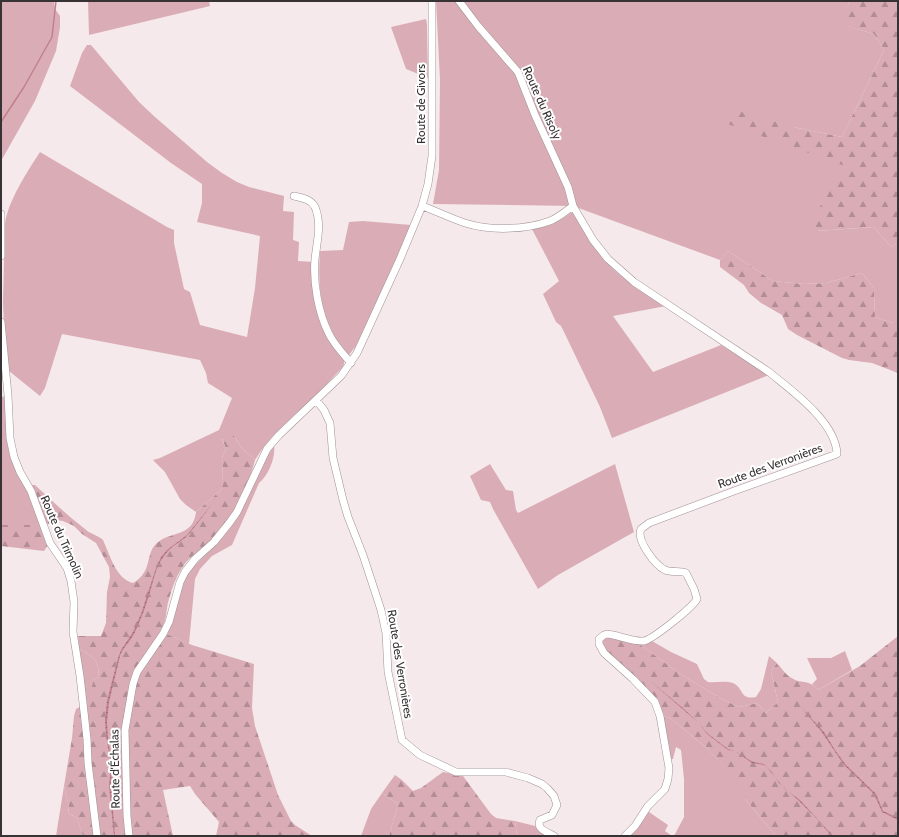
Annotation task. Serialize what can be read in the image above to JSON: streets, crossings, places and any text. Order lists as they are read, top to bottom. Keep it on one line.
{"streets":{"street":["Route du Risoly","Route de Givors","Route des Verronières","Route du Trimolin","Route d'Échalas"]},"crossings":[["Route du Risoly","Route des Verronières"],["Route de Givors","Route d'Échalas"],["Route des Verronières","Route d'Échalas"]]}
